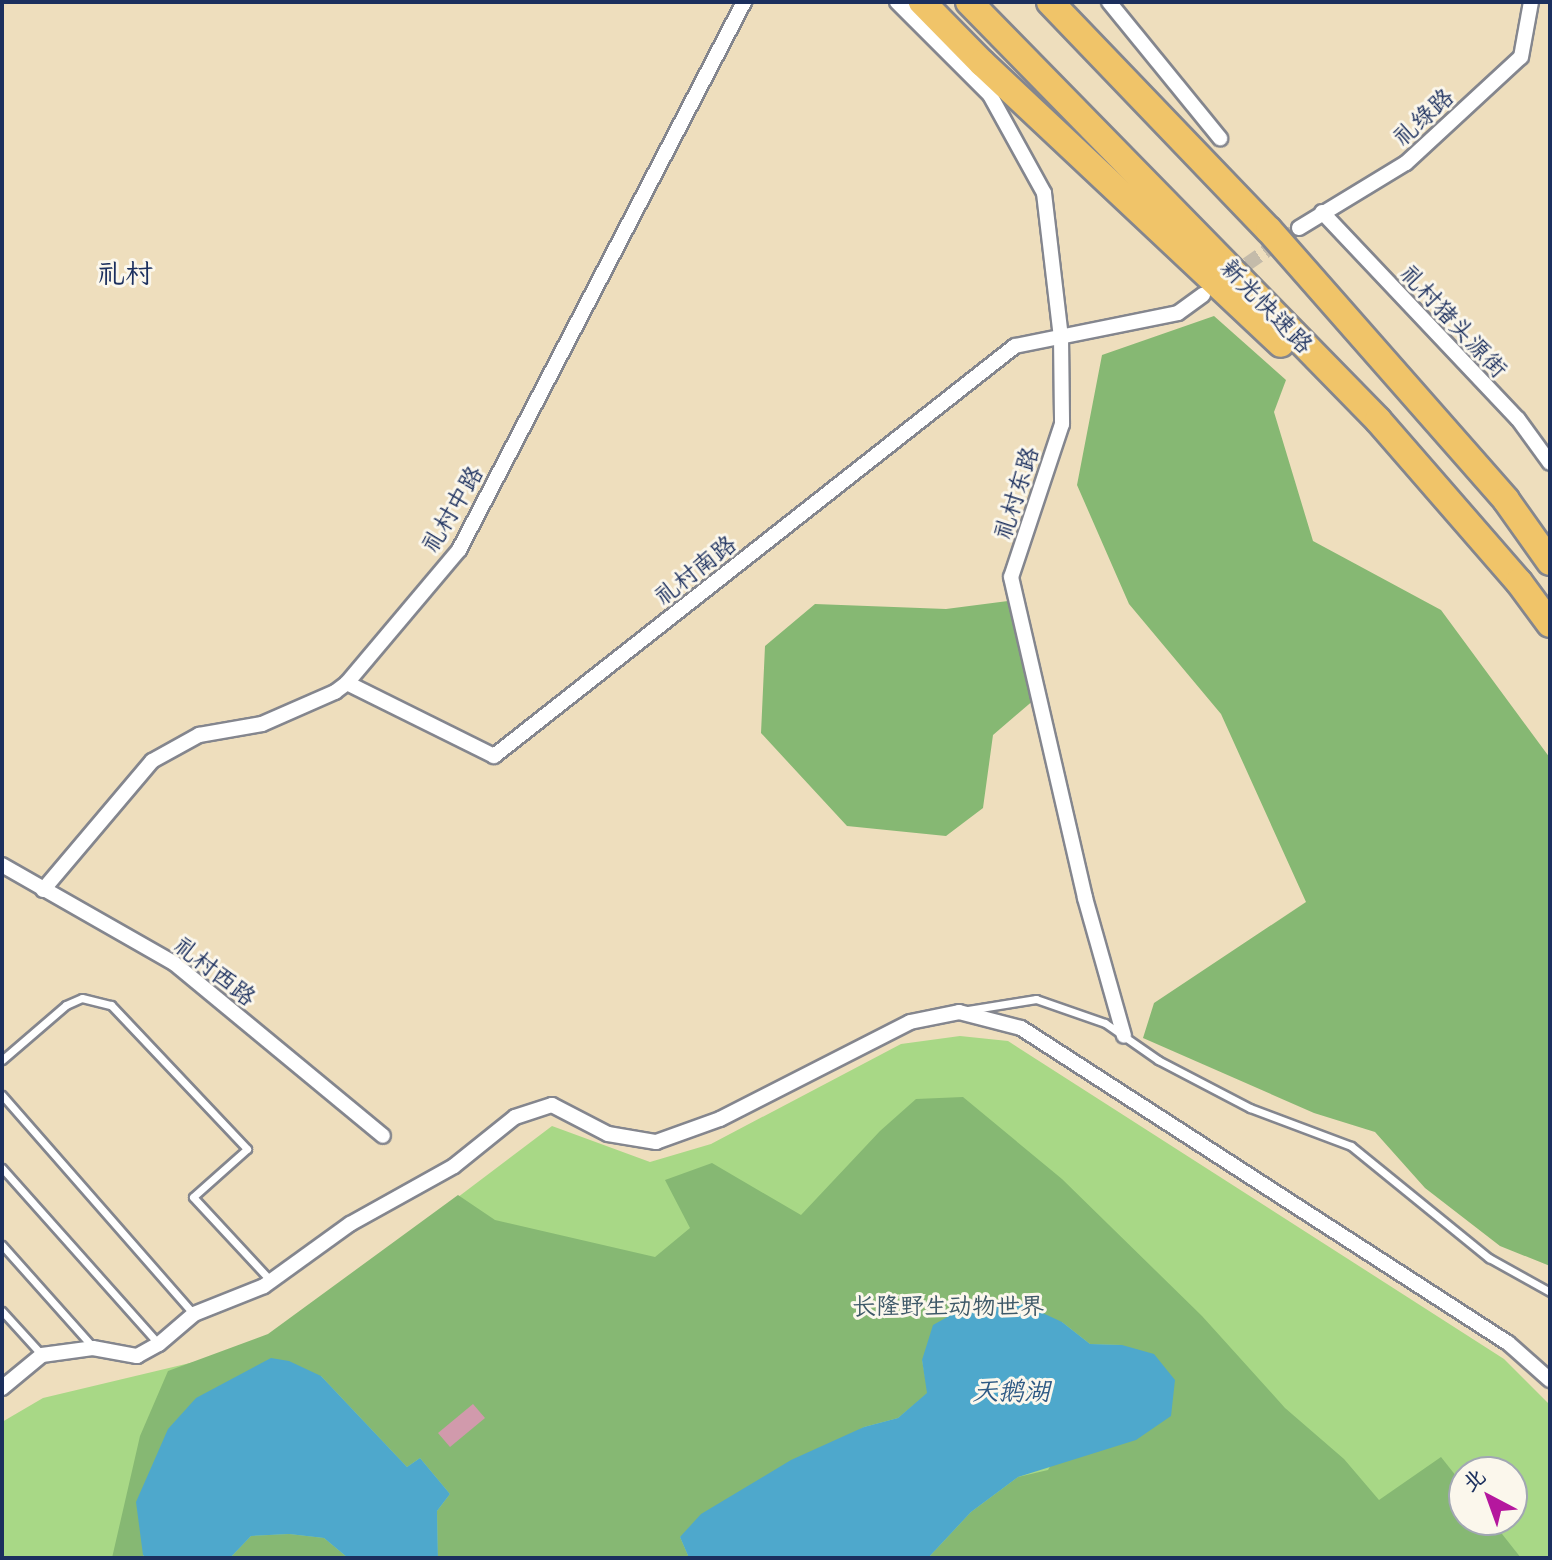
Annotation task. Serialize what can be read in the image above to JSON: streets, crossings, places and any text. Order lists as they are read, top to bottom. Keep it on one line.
{"streets":{"highway":["新光快速路"],"street":["礼绿路","礼村猪头源街","礼村东路","礼村中路","礼村南路","礼村西路"]},"crossings":[["礼绿路","礼村猪头源街"],["礼村东路","礼村南路"],["礼村中路","礼村南路"],["礼村中路","礼村西路"]],"districts":["礼村"],"water":["天鹅湖"],"parks":["长隆野生动物世界"],"north":"top left"}
